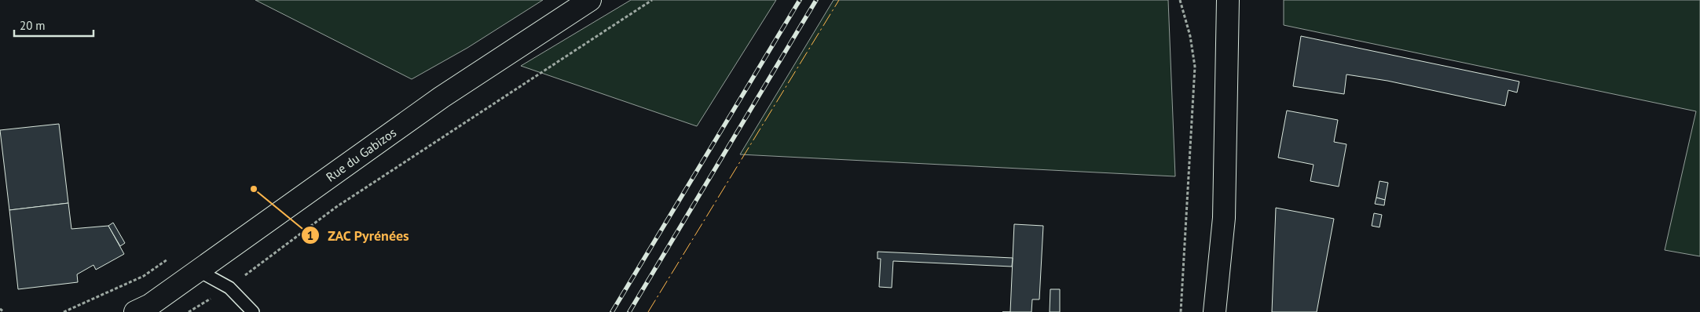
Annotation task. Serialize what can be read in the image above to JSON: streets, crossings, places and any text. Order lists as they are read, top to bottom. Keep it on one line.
{"streets":{"street":["Rue du Gabizos"]},"places":["ZAC Pyrénées"],"scale_bar":"20 m"}
